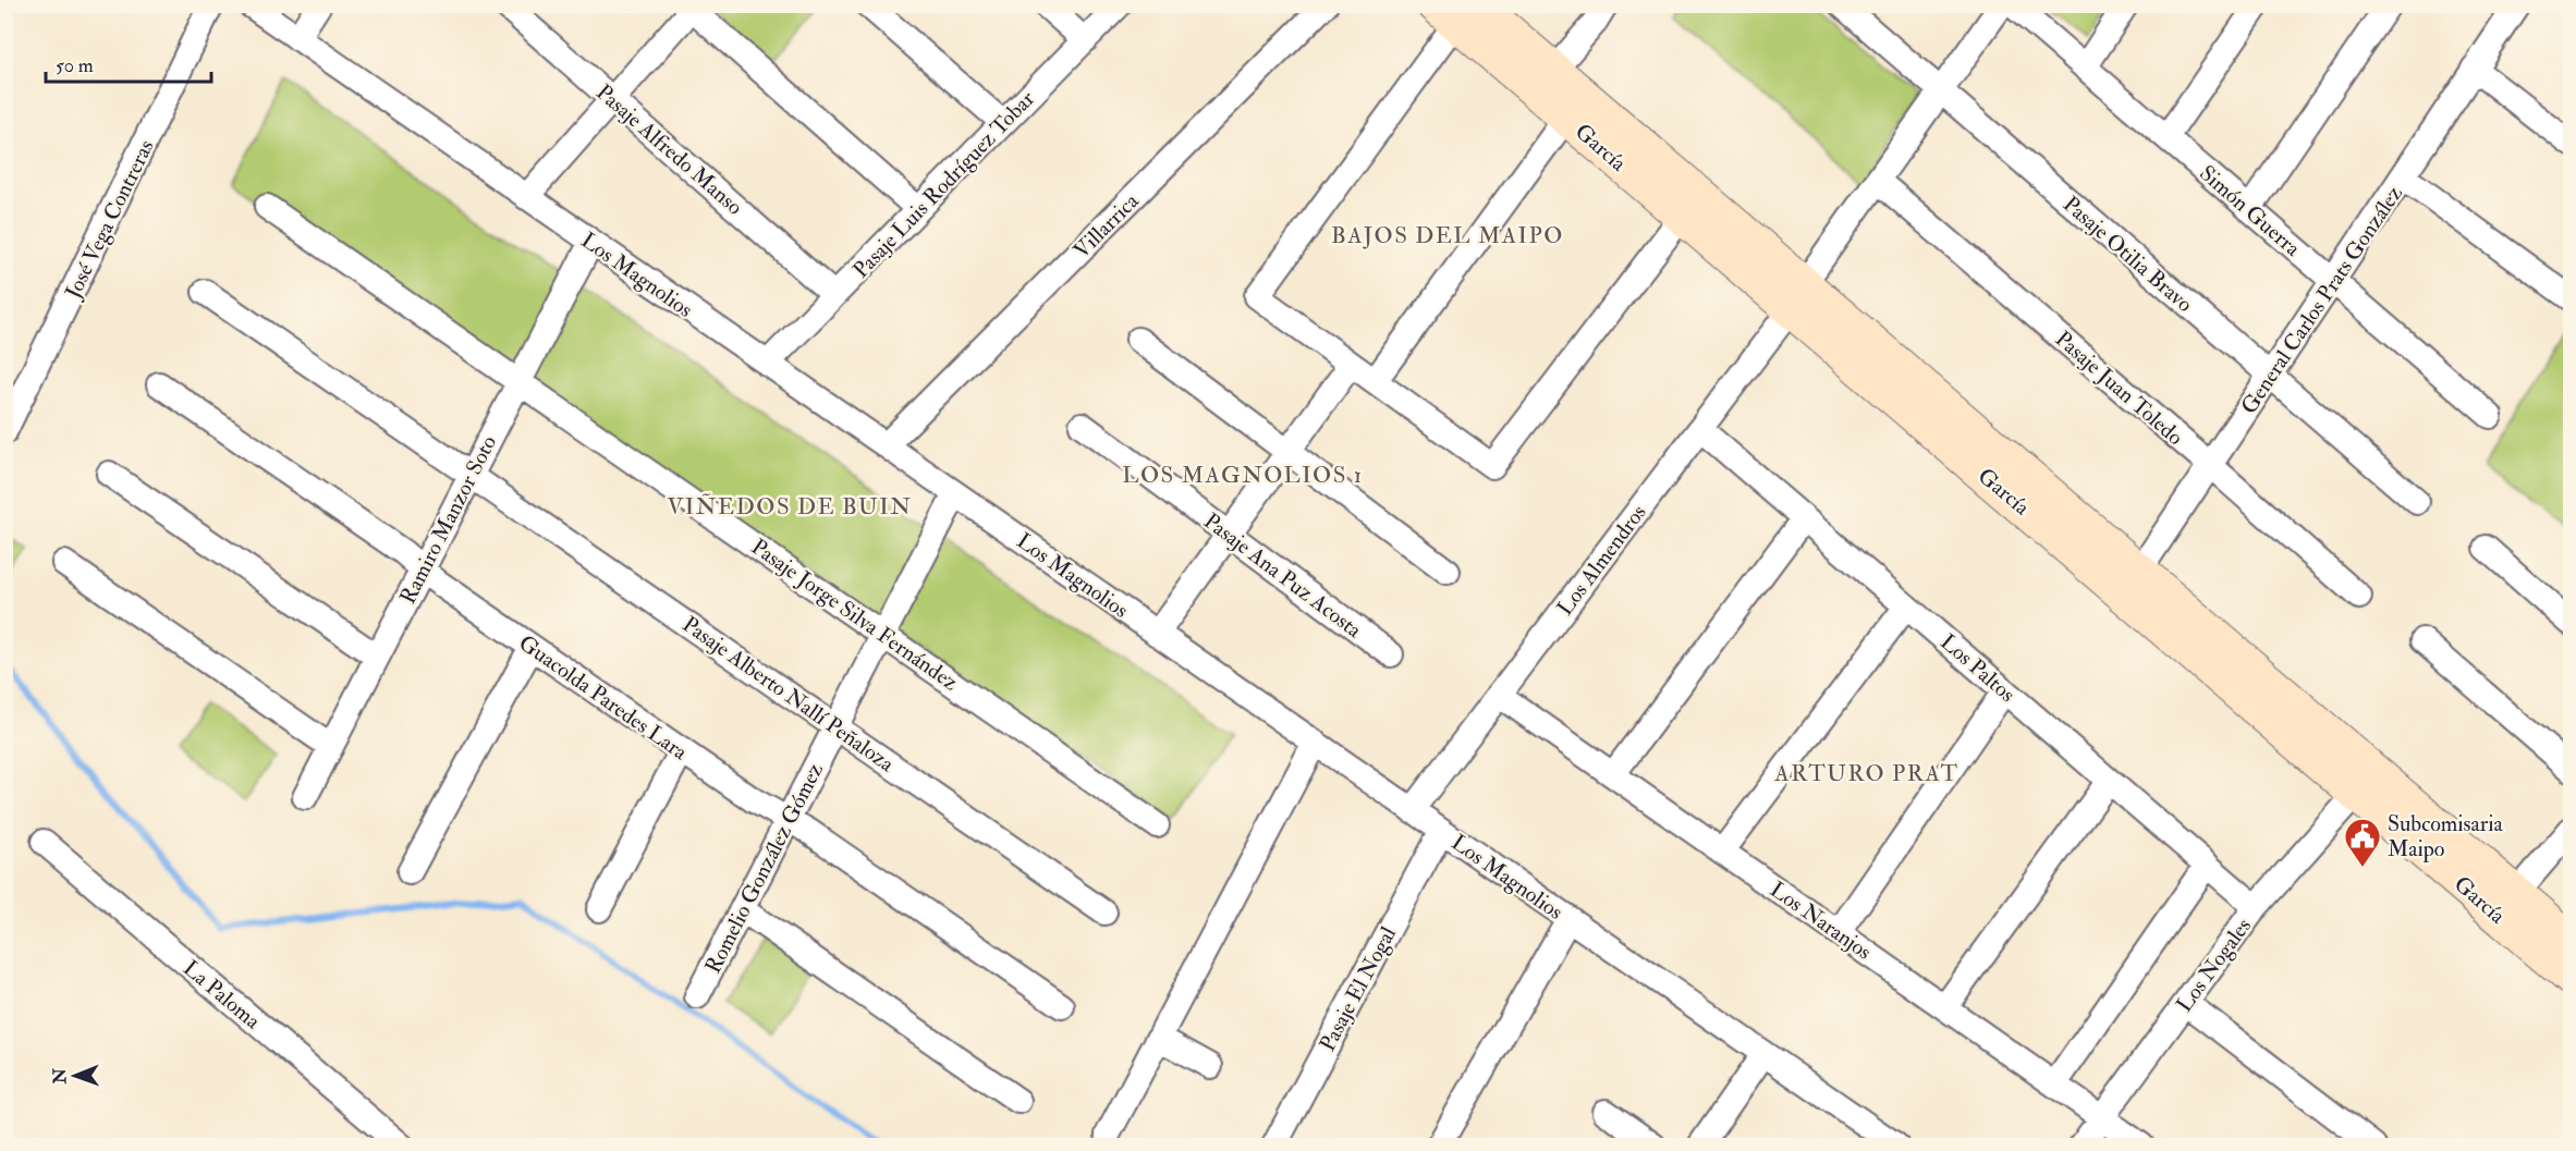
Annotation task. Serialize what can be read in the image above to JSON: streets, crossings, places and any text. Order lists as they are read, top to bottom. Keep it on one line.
{"streets":{"street":["García","Pasaje Alfredo Manso","Pasaje Luis Rodríguez Tobar","Simón Guerra","José Vega Contreras","Villarrica","Pasaje Otilia Bravo","Los Magnolios","General Carlos Prats González","Pasaje Juan Toledo","Ramiro Manzor Soto","Los Almendros","Pasaje Ana Puz Acosta","Pasaje Jorge Silva Fernández","Los Paltos","Pasaje Alberto Nallí Peñaloza","Guacolda Paredes Lara","Romelio González Gómez","Los Naranjos","Los Nogales","Pasaje El Nogal","La Paloma"]},"crossings":[["García","General Carlos Prats González"],["García","Los Almendros"],["García","Los Nogales"],["Pasaje Alfredo Manso","Pasaje Luis Rodríguez Tobar"],["Pasaje Luis Rodríguez Tobar","Los Magnolios"],["Simón Guerra","General Carlos Prats González"],["Villarrica","Los Magnolios"],["Pasaje Otilia Bravo","General Carlos Prats González"],["Pasaje Otilia Bravo","Los Almendros"],["Los Magnolios","Ramiro Manzor Soto"],["Los Magnolios","Los Almendros"],["Los Magnolios","Romelio González Gómez"],["Los Magnolios","Pasaje El Nogal"],["General Carlos Prats González","Pasaje Juan Toledo"],["Pasaje Juan Toledo","Los Almendros"],["Ramiro Manzor Soto","Pasaje Jorge Silva Fernández"],["Ramiro Manzor Soto","Pasaje Alberto Nallí Peñaloza"],["Ramiro Manzor Soto","Guacolda Paredes Lara"],["Los Almendros","Los Paltos"],["Los Almendros","Los Naranjos"],["Pasaje Jorge Silva Fernández","Romelio González Gómez"],["Los Paltos","Los Nogales"],["Pasaje Alberto Nallí Peñaloza","Romelio González Gómez"],["Guacolda Paredes Lara","Romelio González Gómez"],["Los Naranjos","Los Nogales"]],"districts":["BAJOS DEL MAIPO","LOS MAGNOLIOS 1","VIÑEDOS DE BUIN","ARTURO PRAT"],"places":{"public building":["Subcomisaria Maipo"]},"scale_bar":"50 m","north":"left"}
